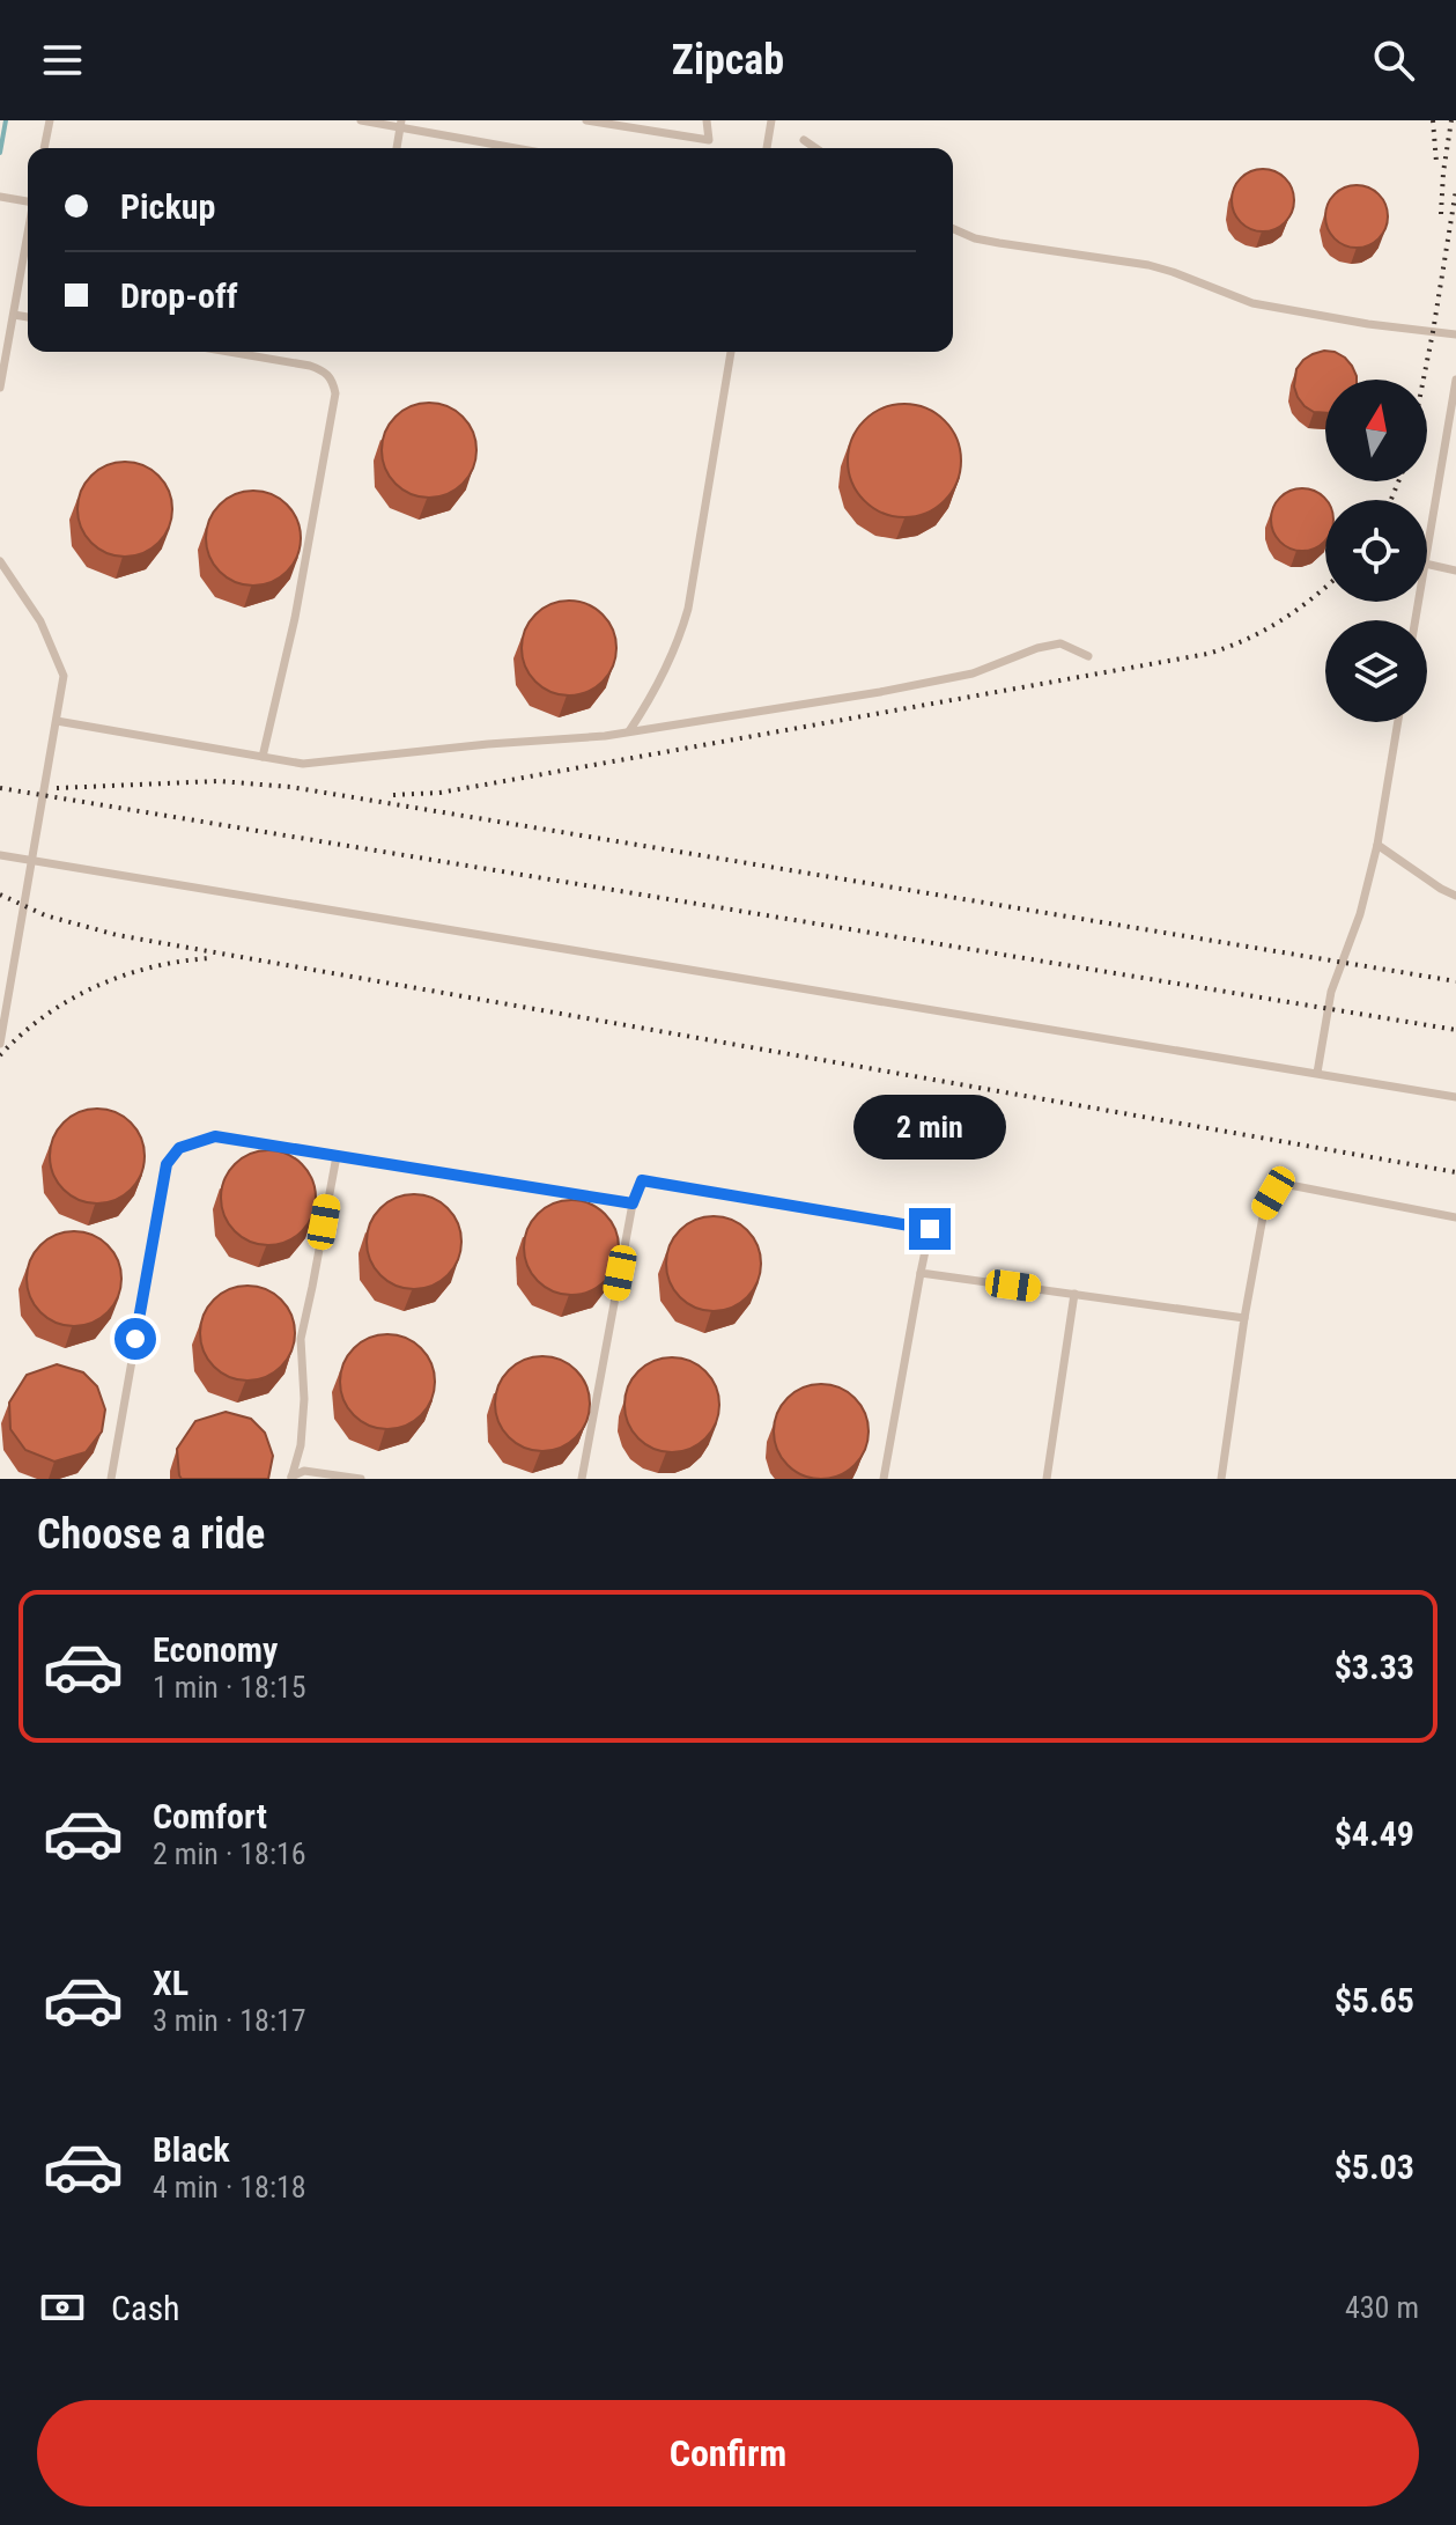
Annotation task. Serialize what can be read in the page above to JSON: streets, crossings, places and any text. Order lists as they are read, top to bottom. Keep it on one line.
{"north":"top","page":{"header":"Zipcab","banner":["Pickup","Drop-off"],"bubble":"2 min","heading":"Choose a ride","list":[{"name":"Economy","note":"1 min · 18:15","value":"$3.33"},{"name":"Comfort","note":"2 min · 18:16","value":"$4.49"},{"name":"XL","note":"3 min · 18:17","value":"$5.65"},{"name":"Black","note":"4 min · 18:18","value":"$5.03"}],"pay":["Cash","430 m"],"buttons":"Confirm"}}
